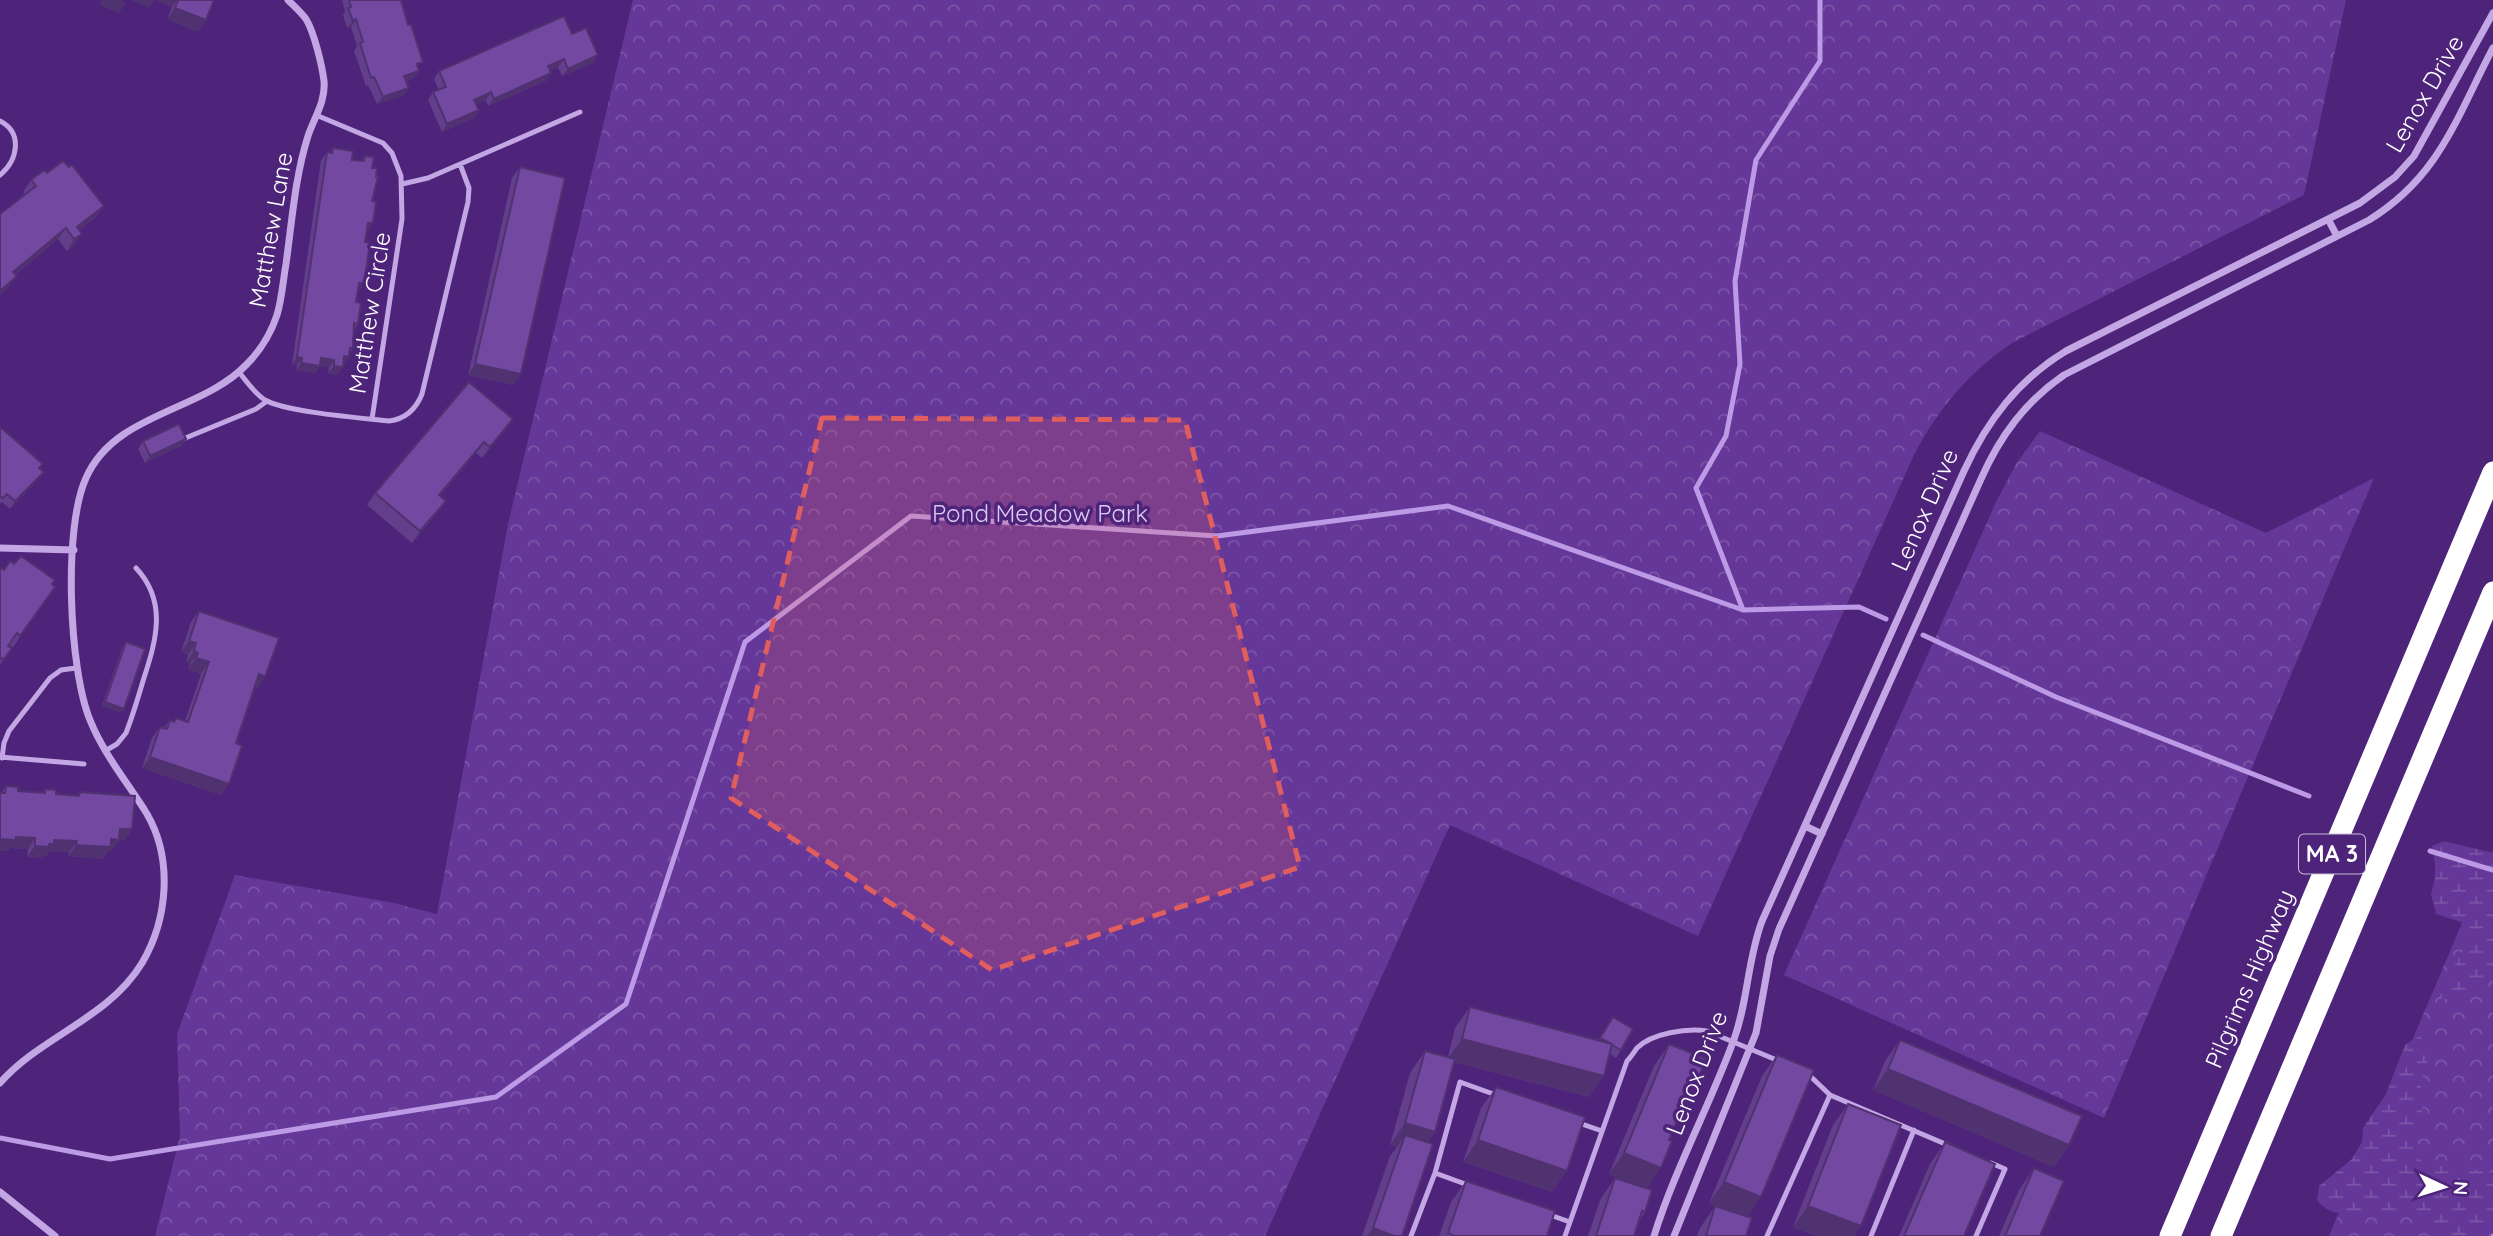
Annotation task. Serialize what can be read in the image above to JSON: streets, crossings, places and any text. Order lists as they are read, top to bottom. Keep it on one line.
{"streets":{"highway":["MA 3","Pilgrims Highway"],"street":["Lenox Drive","Matthew Lane"],"lane":["Matthew Circle"]},"crossings":[["Matthew Lane","Matthew Circle"]],"parks":["Pond Meadow Park"],"north":"right"}
